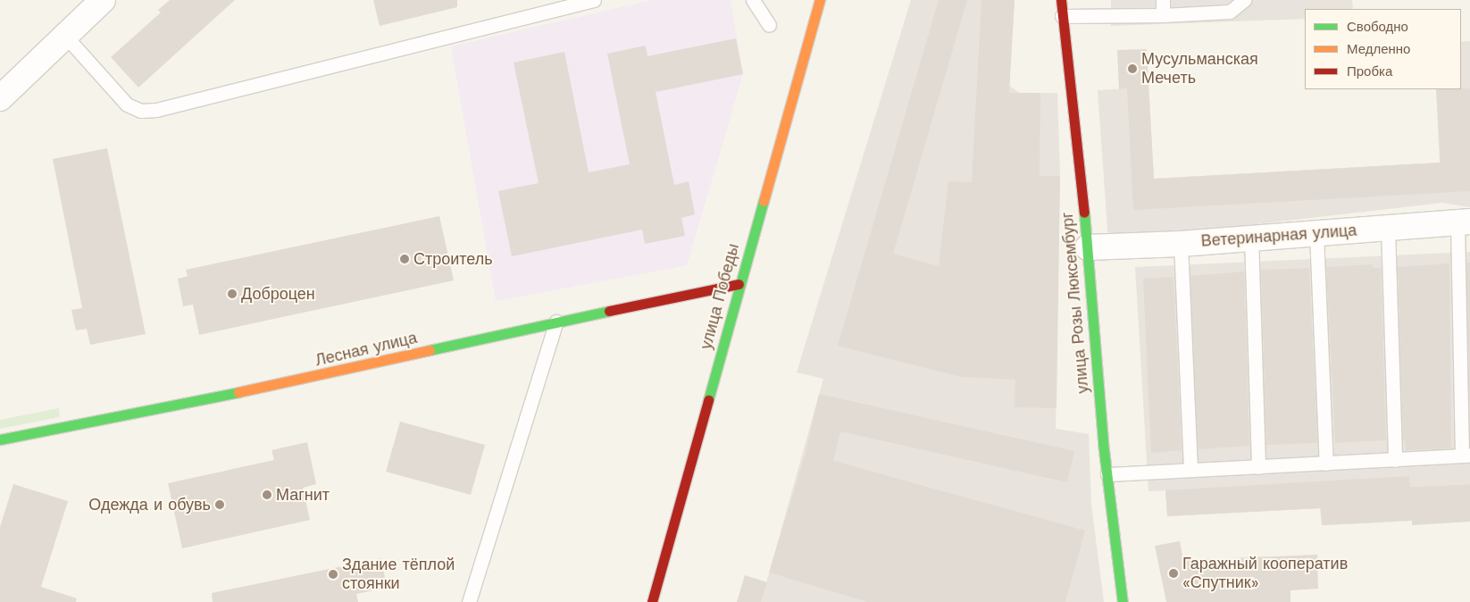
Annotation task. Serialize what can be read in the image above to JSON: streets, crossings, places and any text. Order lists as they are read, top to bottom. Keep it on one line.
{"streets":{"street":["Ветеринарная улица","улица Победы","улица Розы Люксембург","Лесная улица"]},"crossings":[["Ветеринарная улица","улица Розы Люксембург"],["улица Победы","Лесная улица"]],"places":["Мусульманская Мечеть","Строитель","Доброцен","Магнит","Одежда и обувь","Гаражный кооператив «Спутник»","Здание тёплой стоянки"],"legend":["Свободно","Медленно","Пробка"]}
